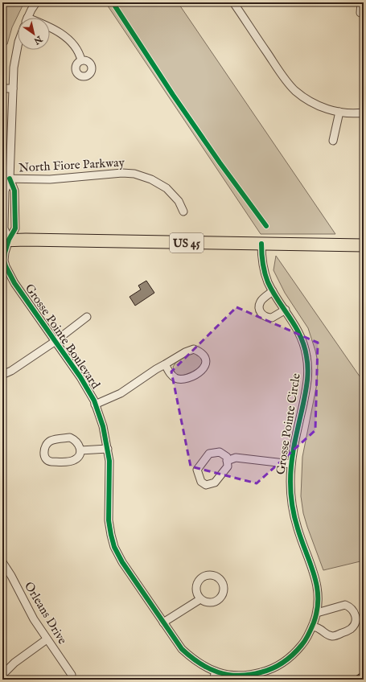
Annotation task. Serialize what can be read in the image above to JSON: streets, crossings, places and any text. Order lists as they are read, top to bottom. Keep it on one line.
{"streets":{"main road":["US 45"],"street":["North Fiore Parkway","Grosse Pointe Boulevard","Grosse Pointe Circle","Orleans Drive"]},"crossings":[["North Fiore Parkway","Grosse Pointe Boulevard"],["US 45","Grosse Pointe Boulevard"],["US 45","Grosse Pointe Circle"],["Grosse Pointe Boulevard","Grosse Pointe Circle"]],"north":"bottom right"}
